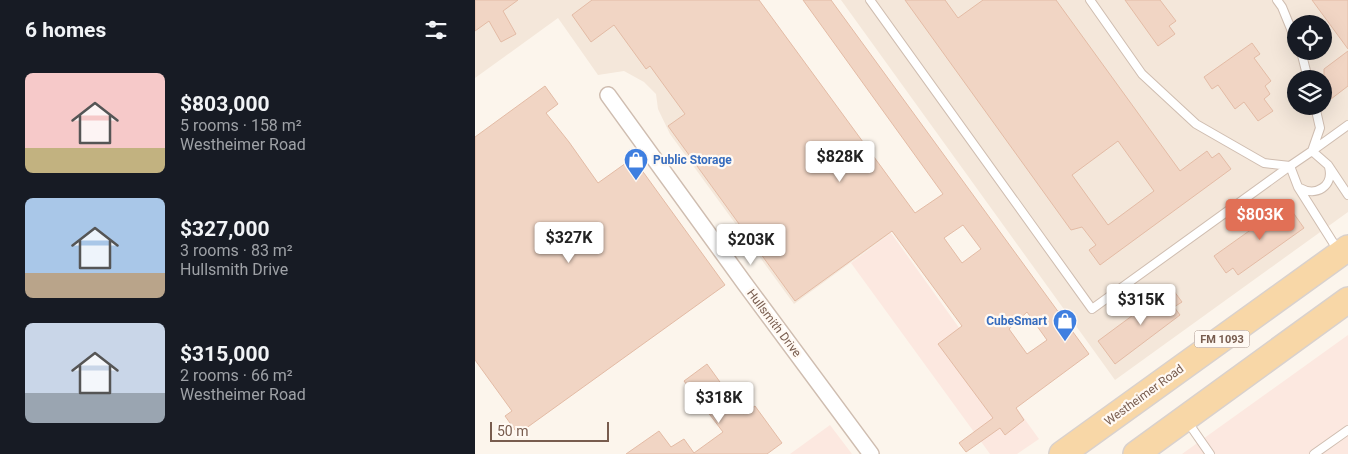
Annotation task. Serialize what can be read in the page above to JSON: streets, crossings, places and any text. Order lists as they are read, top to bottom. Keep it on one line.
{"streets":{"main road":["FM 1093","Westheimer Road"],"street":["Hullsmith Drive"]},"places":{"shop":["Public Storage","CubeSmart"]},"scale_bar":"50 m","page":{"heading":"6 homes","list":[{"name":"$803,000","note":"5 rooms · 158 m² · Westheimer Road"},{"name":"$327,000","note":"3 rooms · 83 m² · Hullsmith Drive"},{"name":"$315,000","note":"2 rooms · 66 m² · Westheimer Road"}],"price":["$828K","$803K","$327K","$203K","$315K","$318K"],"scale":"50 m"}}
